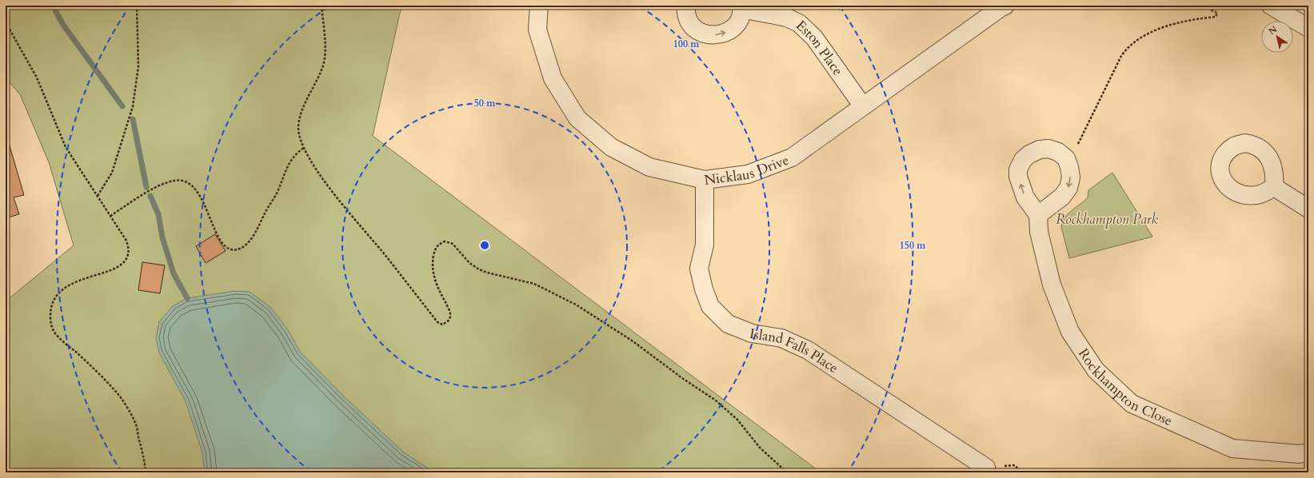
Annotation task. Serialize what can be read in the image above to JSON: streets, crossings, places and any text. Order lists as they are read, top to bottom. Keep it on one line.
{"streets":{"street":["Eston Place","Nicklaus Drive","Island Falls Place","Rockhampton Close"]},"crossings":[["Eston Place","Nicklaus Drive"],["Nicklaus Drive","Island Falls Place"]],"parks":["Rockhampton Park"],"north":"top left","rings":["100 m","50 m","150 m"]}
